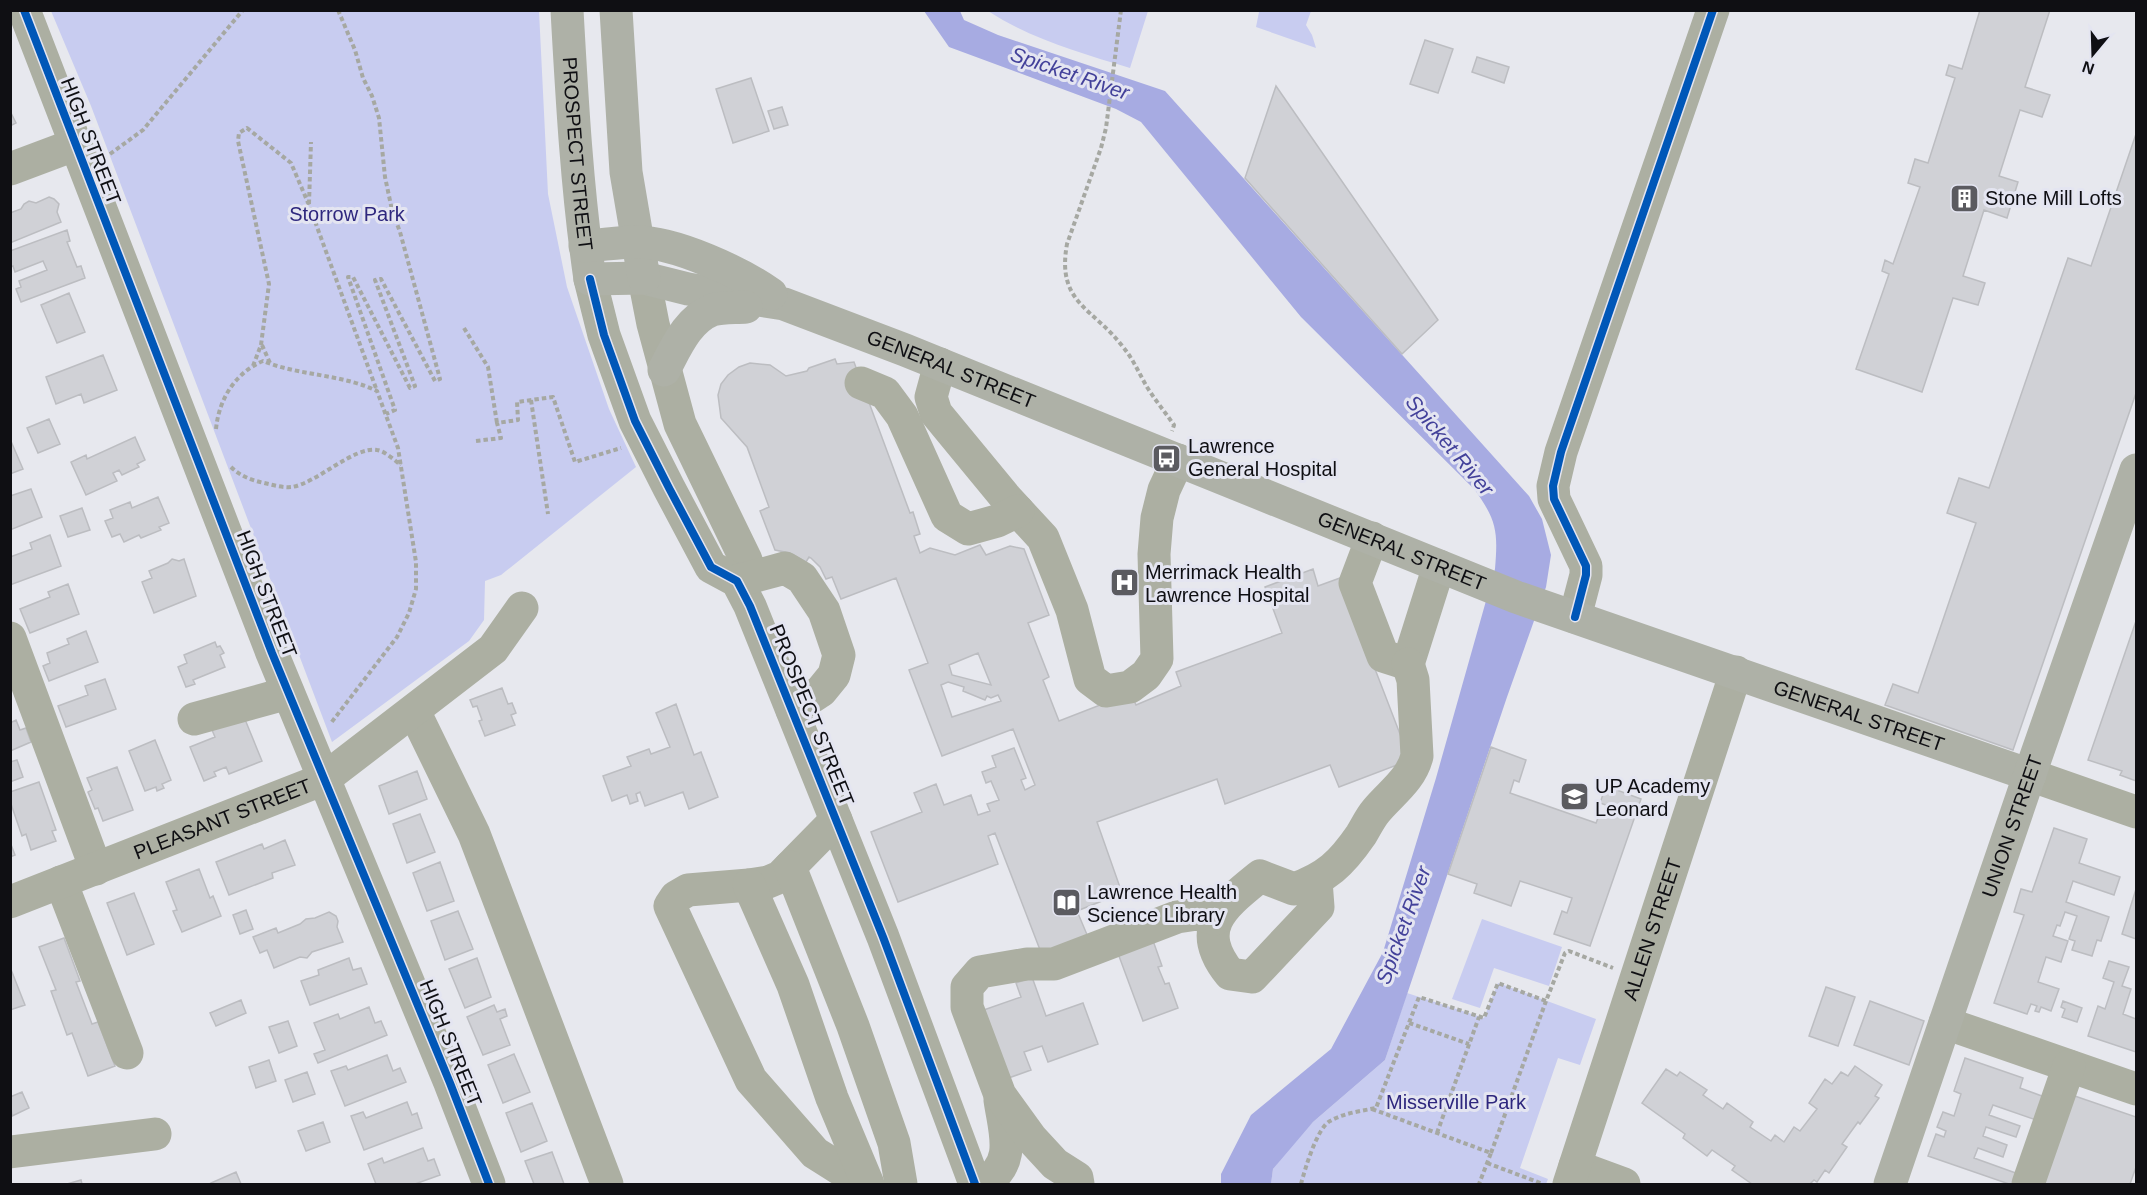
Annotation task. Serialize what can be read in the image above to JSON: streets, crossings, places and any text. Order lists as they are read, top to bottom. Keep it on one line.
{"streets":{"main road":["PROSPECT STREET","GENERAL STREET","UNION STREET"],"street":["HIGH STREET","PLEASANT STREET","ALLEN STREET"]},"crossings":[["HIGH STREET","PLEASANT STREET"],["PROSPECT STREET","GENERAL STREET"],["GENERAL STREET","UNION STREET"],["GENERAL STREET","ALLEN STREET"]],"water":["Spicket River"],"parks":["Storrow Park","Misserville Park"],"places":{"building":["Stone Mill Lofts"],"bus stop":["Lawrence General Hospital"],"hospital":["Merrimack Health Lawrence Hospital"],"school or university":["UP Academy Leonard"],"library":["Lawrence Health Science Library"]},"north":"bottom"}
